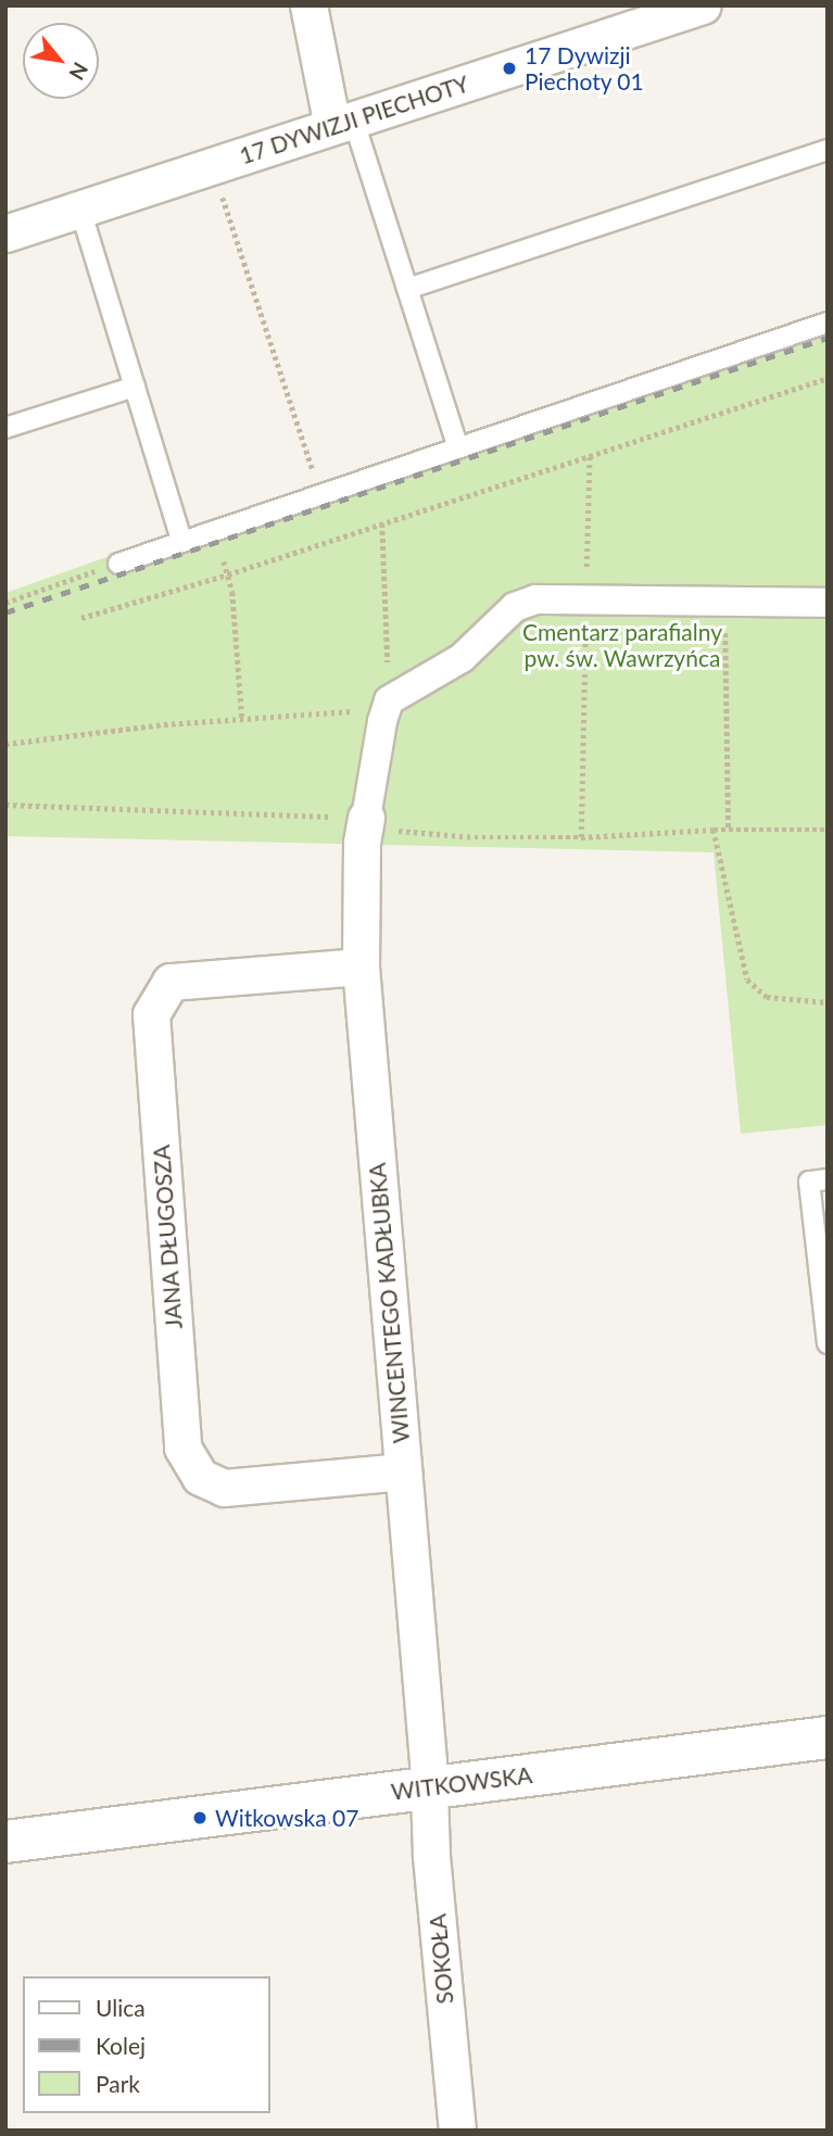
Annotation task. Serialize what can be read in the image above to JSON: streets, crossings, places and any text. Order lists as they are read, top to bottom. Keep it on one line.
{"streets":{"street":["17 DYWIZJI PIECHOTY","JANA DŁUGOSZA","WINCENTEGO KADŁUBKA","WITKOWSKA","SOKOŁA"]},"crossings":[["JANA DŁUGOSZA","WINCENTEGO KADŁUBKA"],["WINCENTEGO KADŁUBKA","WITKOWSKA"],["WINCENTEGO KADŁUBKA","SOKOŁA"],["WITKOWSKA","SOKOŁA"]],"parks":["Cmentarz parafialny pw. św. Wawrzyńca"],"places":["17 Dywizji Piechoty 01","Witkowska 07"],"legend":["Ulica","Kolej","Park"],"north":"bottom right"}
